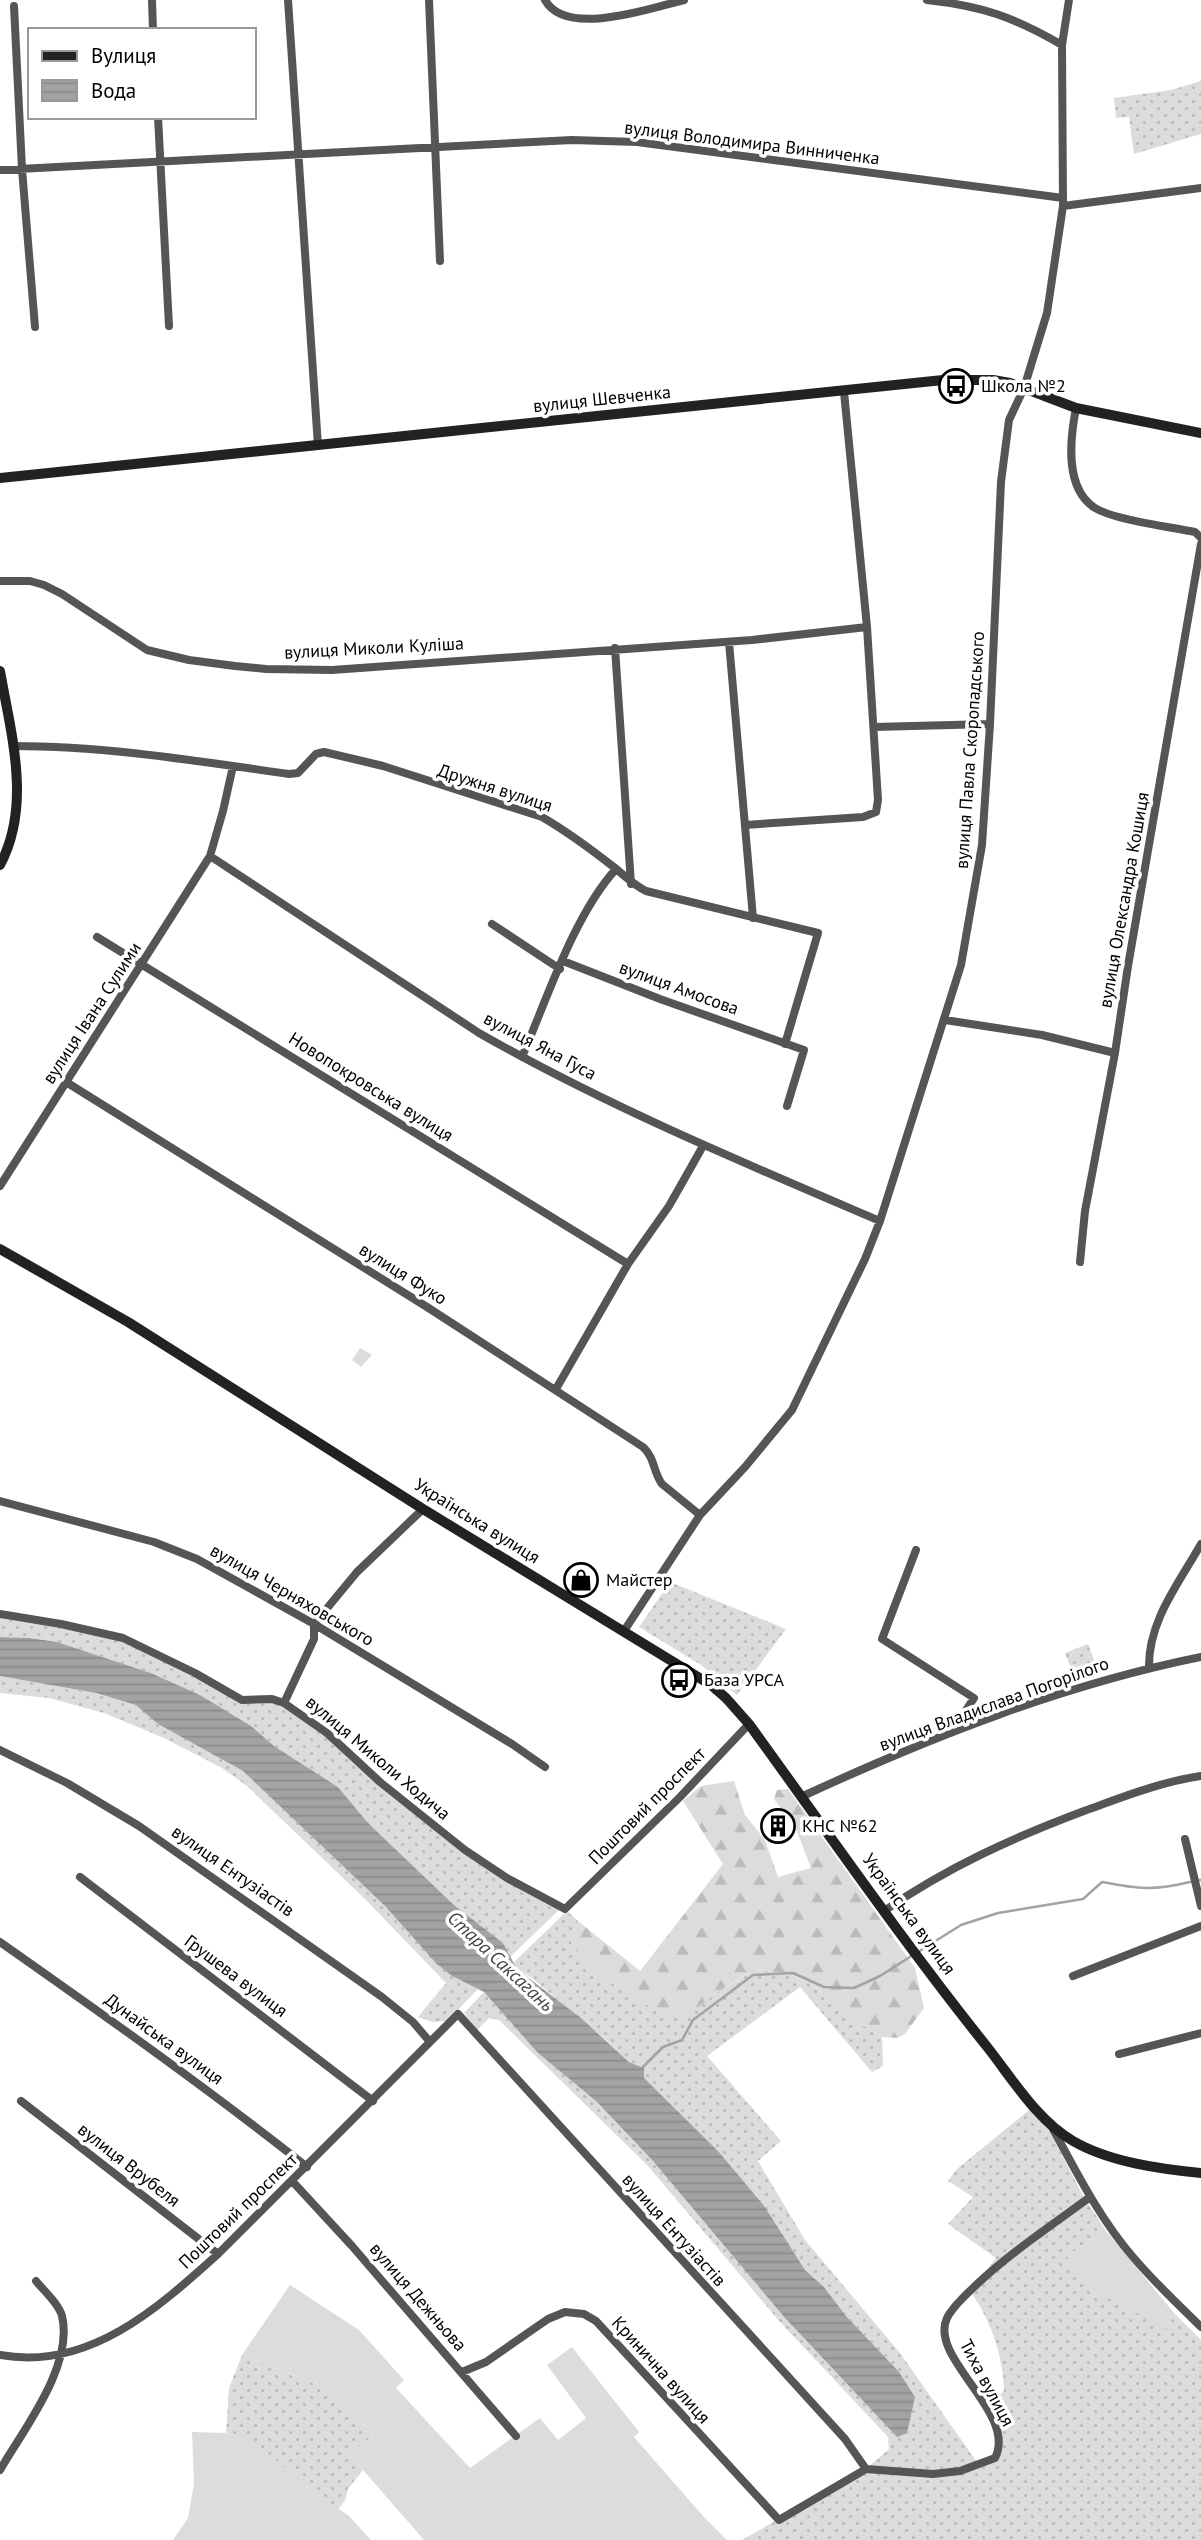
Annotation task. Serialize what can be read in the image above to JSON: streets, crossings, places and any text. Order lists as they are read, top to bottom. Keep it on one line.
{"streets":{"street":["вулиця Володимира Винниченка","вулиця Шевченка","вулиця Миколи Куліша","вулиця Павла Скоропадського","Дружня вулиця","вулиця Олександра Кошиця","вулиця Амосова","вулиця Івана Сулими","вулиця Яна Гуса","Новопокровська вулиця","вулиця Фуко","Українська вулиця","вулиця Черняховського","вулиця Владислава Погорілого","вулиця Миколи Ходича","Поштовий проспект","вулиця Ентузіастів","Грушева вулиця","Дунайська вулиця","вулиця Врубеля","вулиця Дежньова","Кринична вулиця","Тиха вулиця"]},"crossings":[["вулиця Володимира Винниченка","вулиця Павла Скоропадського"],["вулиця Шевченка","вулиця Павла Скоропадського"],["вулиця Павла Скоропадського","вулиця Яна Гуса"],["вулиця Павла Скоропадського","вулиця Фуко"],["вулиця Павла Скоропадського","Українська вулиця"],["Дружня вулиця","вулиця Амосова"],["вулиця Івана Сулими","вулиця Яна Гуса"],["вулиця Івана Сулими","Новопокровська вулиця"],["вулиця Івана Сулими","вулиця Фуко"],["Українська вулиця","вулиця Владислава Погорілого"],["Українська вулиця","Поштовий проспект"],["Українська вулиця","Тиха вулиця"],["вулиця Миколи Ходича","Поштовий проспект"],["Поштовий проспект","вулиця Ентузіастів"],["Поштовий проспект","Грушева вулиця"],["Поштовий проспект","Дунайська вулиця"],["Поштовий проспект","вулиця Врубеля"],["Поштовий проспект","вулиця Дежньова"],["вулиця Ентузіастів","Кринична вулиця"],["вулиця Ентузіастів","Тиха вулиця"],["вулиця Дежньова","Кринична вулиця"],["Кринична вулиця","Тиха вулиця"]],"water":["Стара Саксагань"],"places":{"bus stop":["Школа №2","База УРСА"],"shop":["Майстер"],"building":["КНС №62"]},"legend":["Вулиця","Вода"]}
